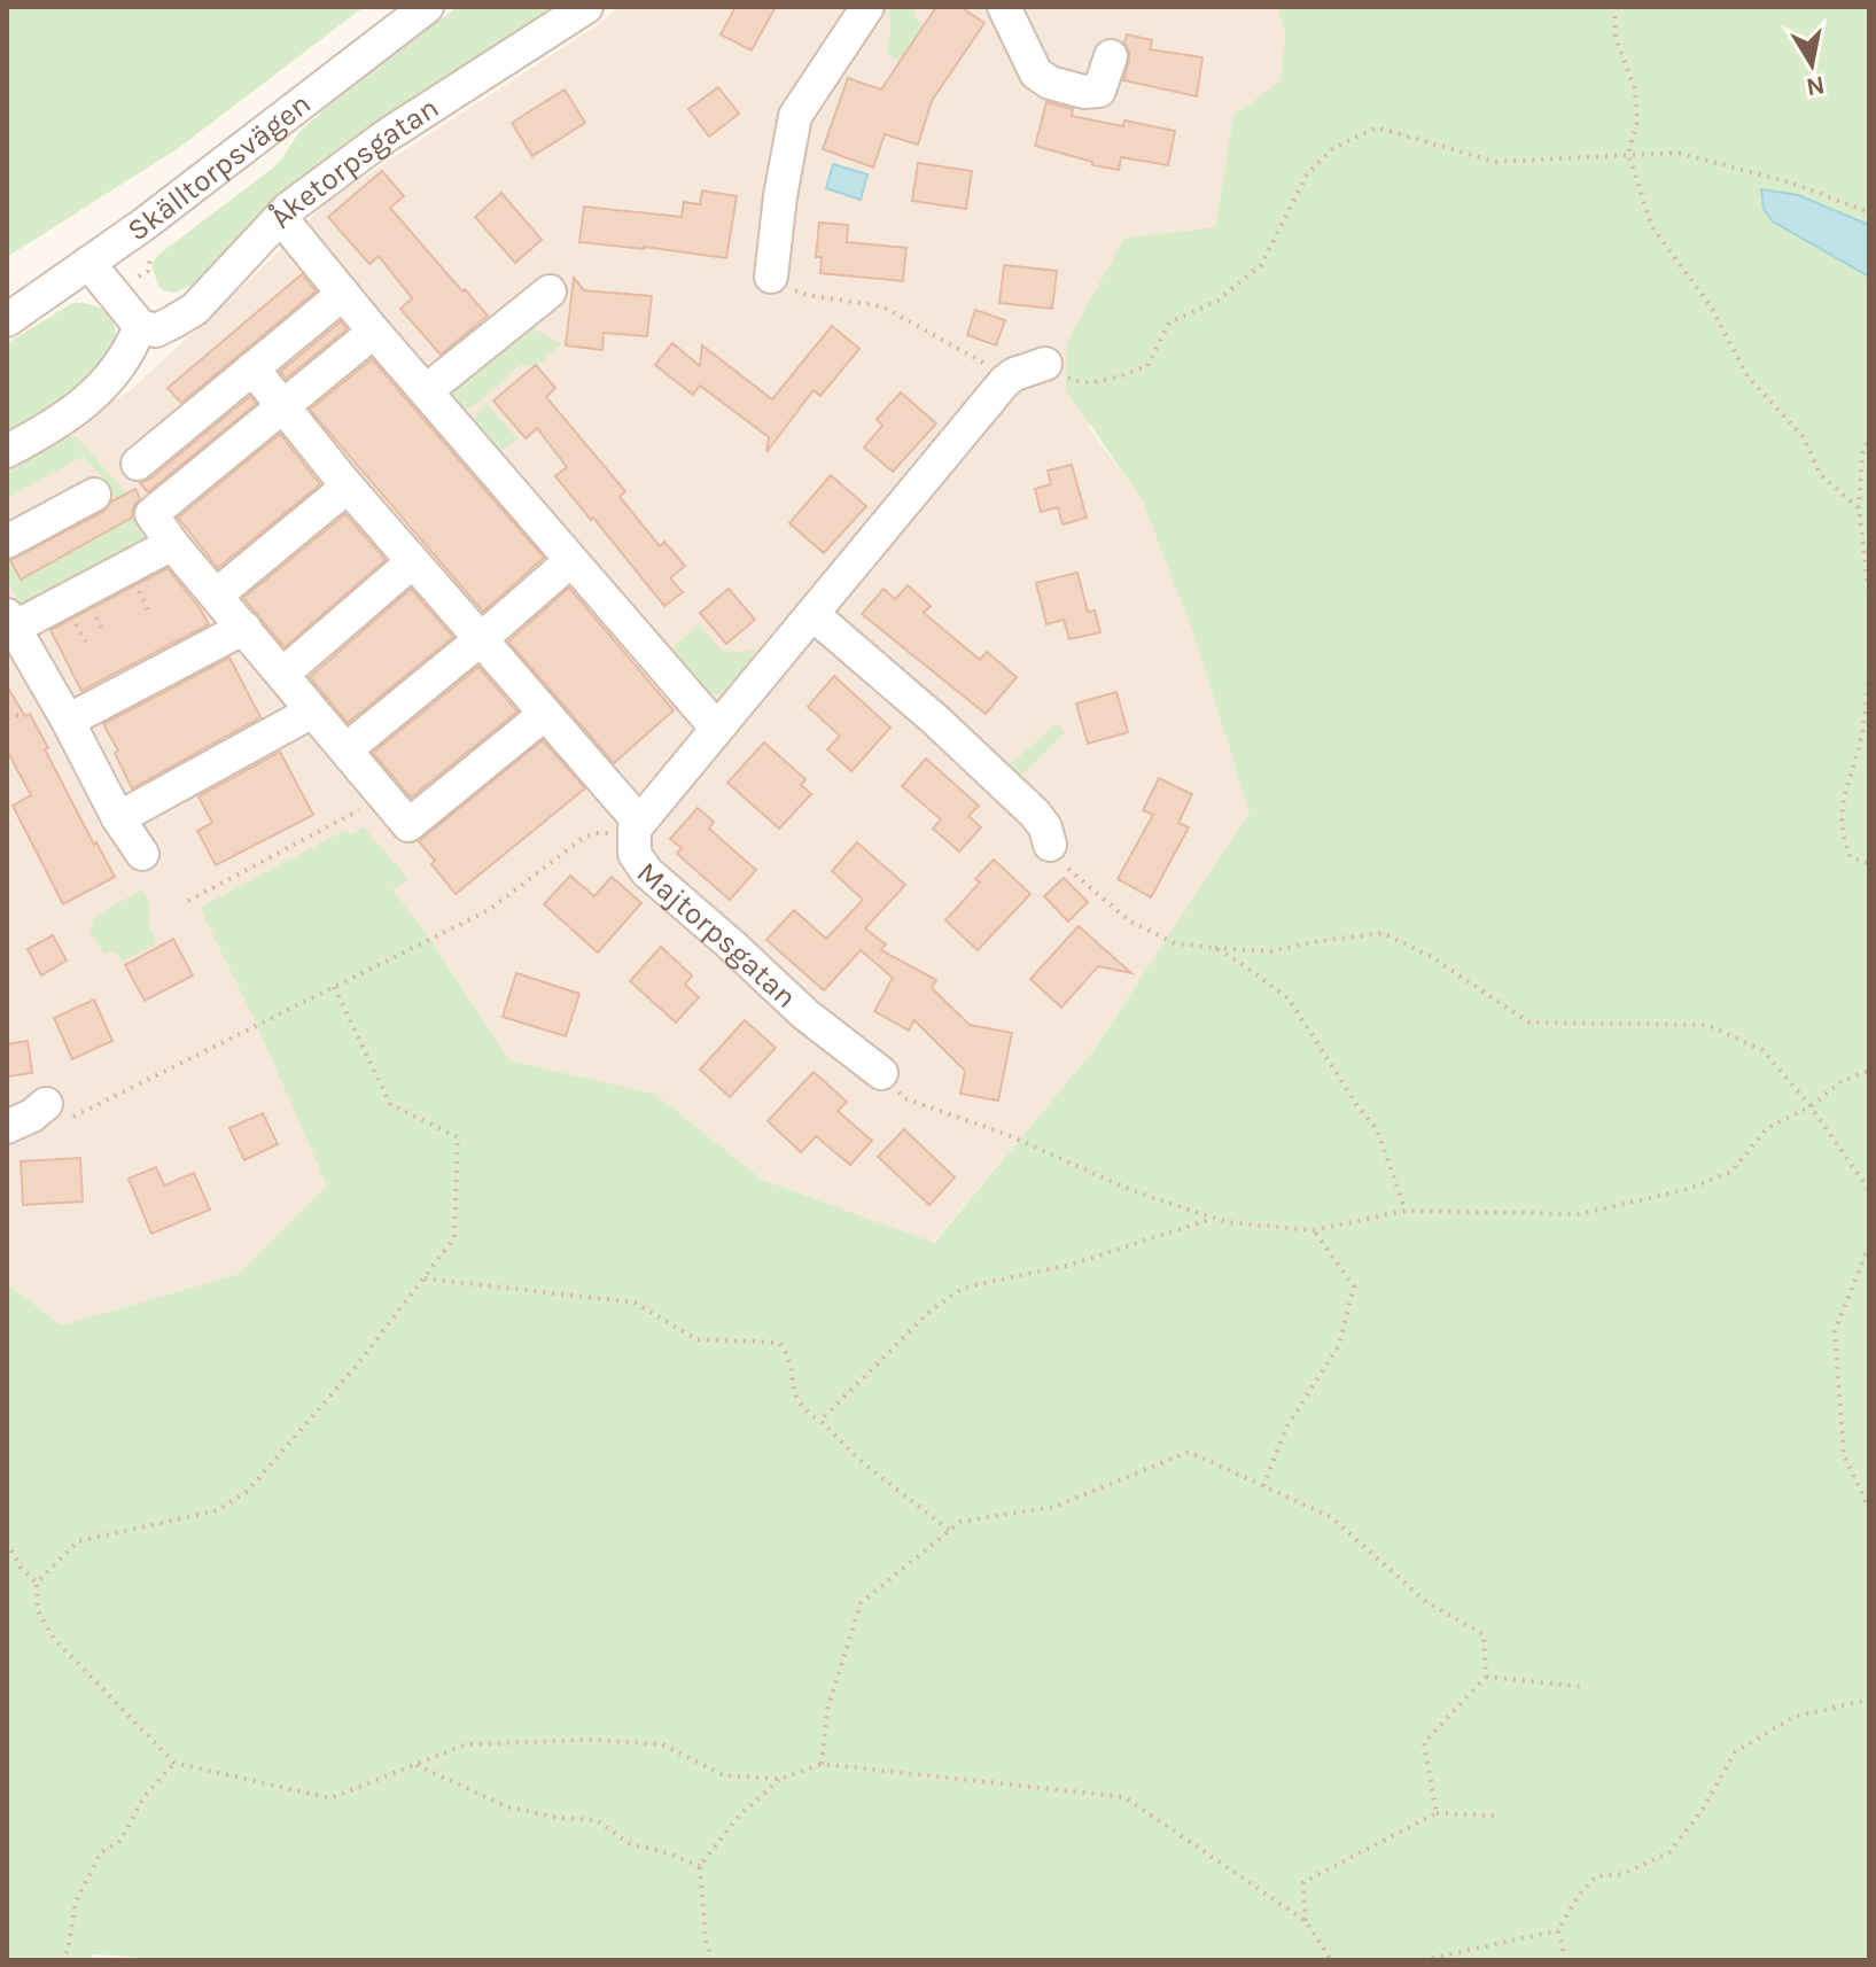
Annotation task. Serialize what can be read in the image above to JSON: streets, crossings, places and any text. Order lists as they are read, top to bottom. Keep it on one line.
{"streets":{"street":["Åketorpsgatan","Skälltorpsvägen","Majtorpsgatan"]},"north":"bottom"}
